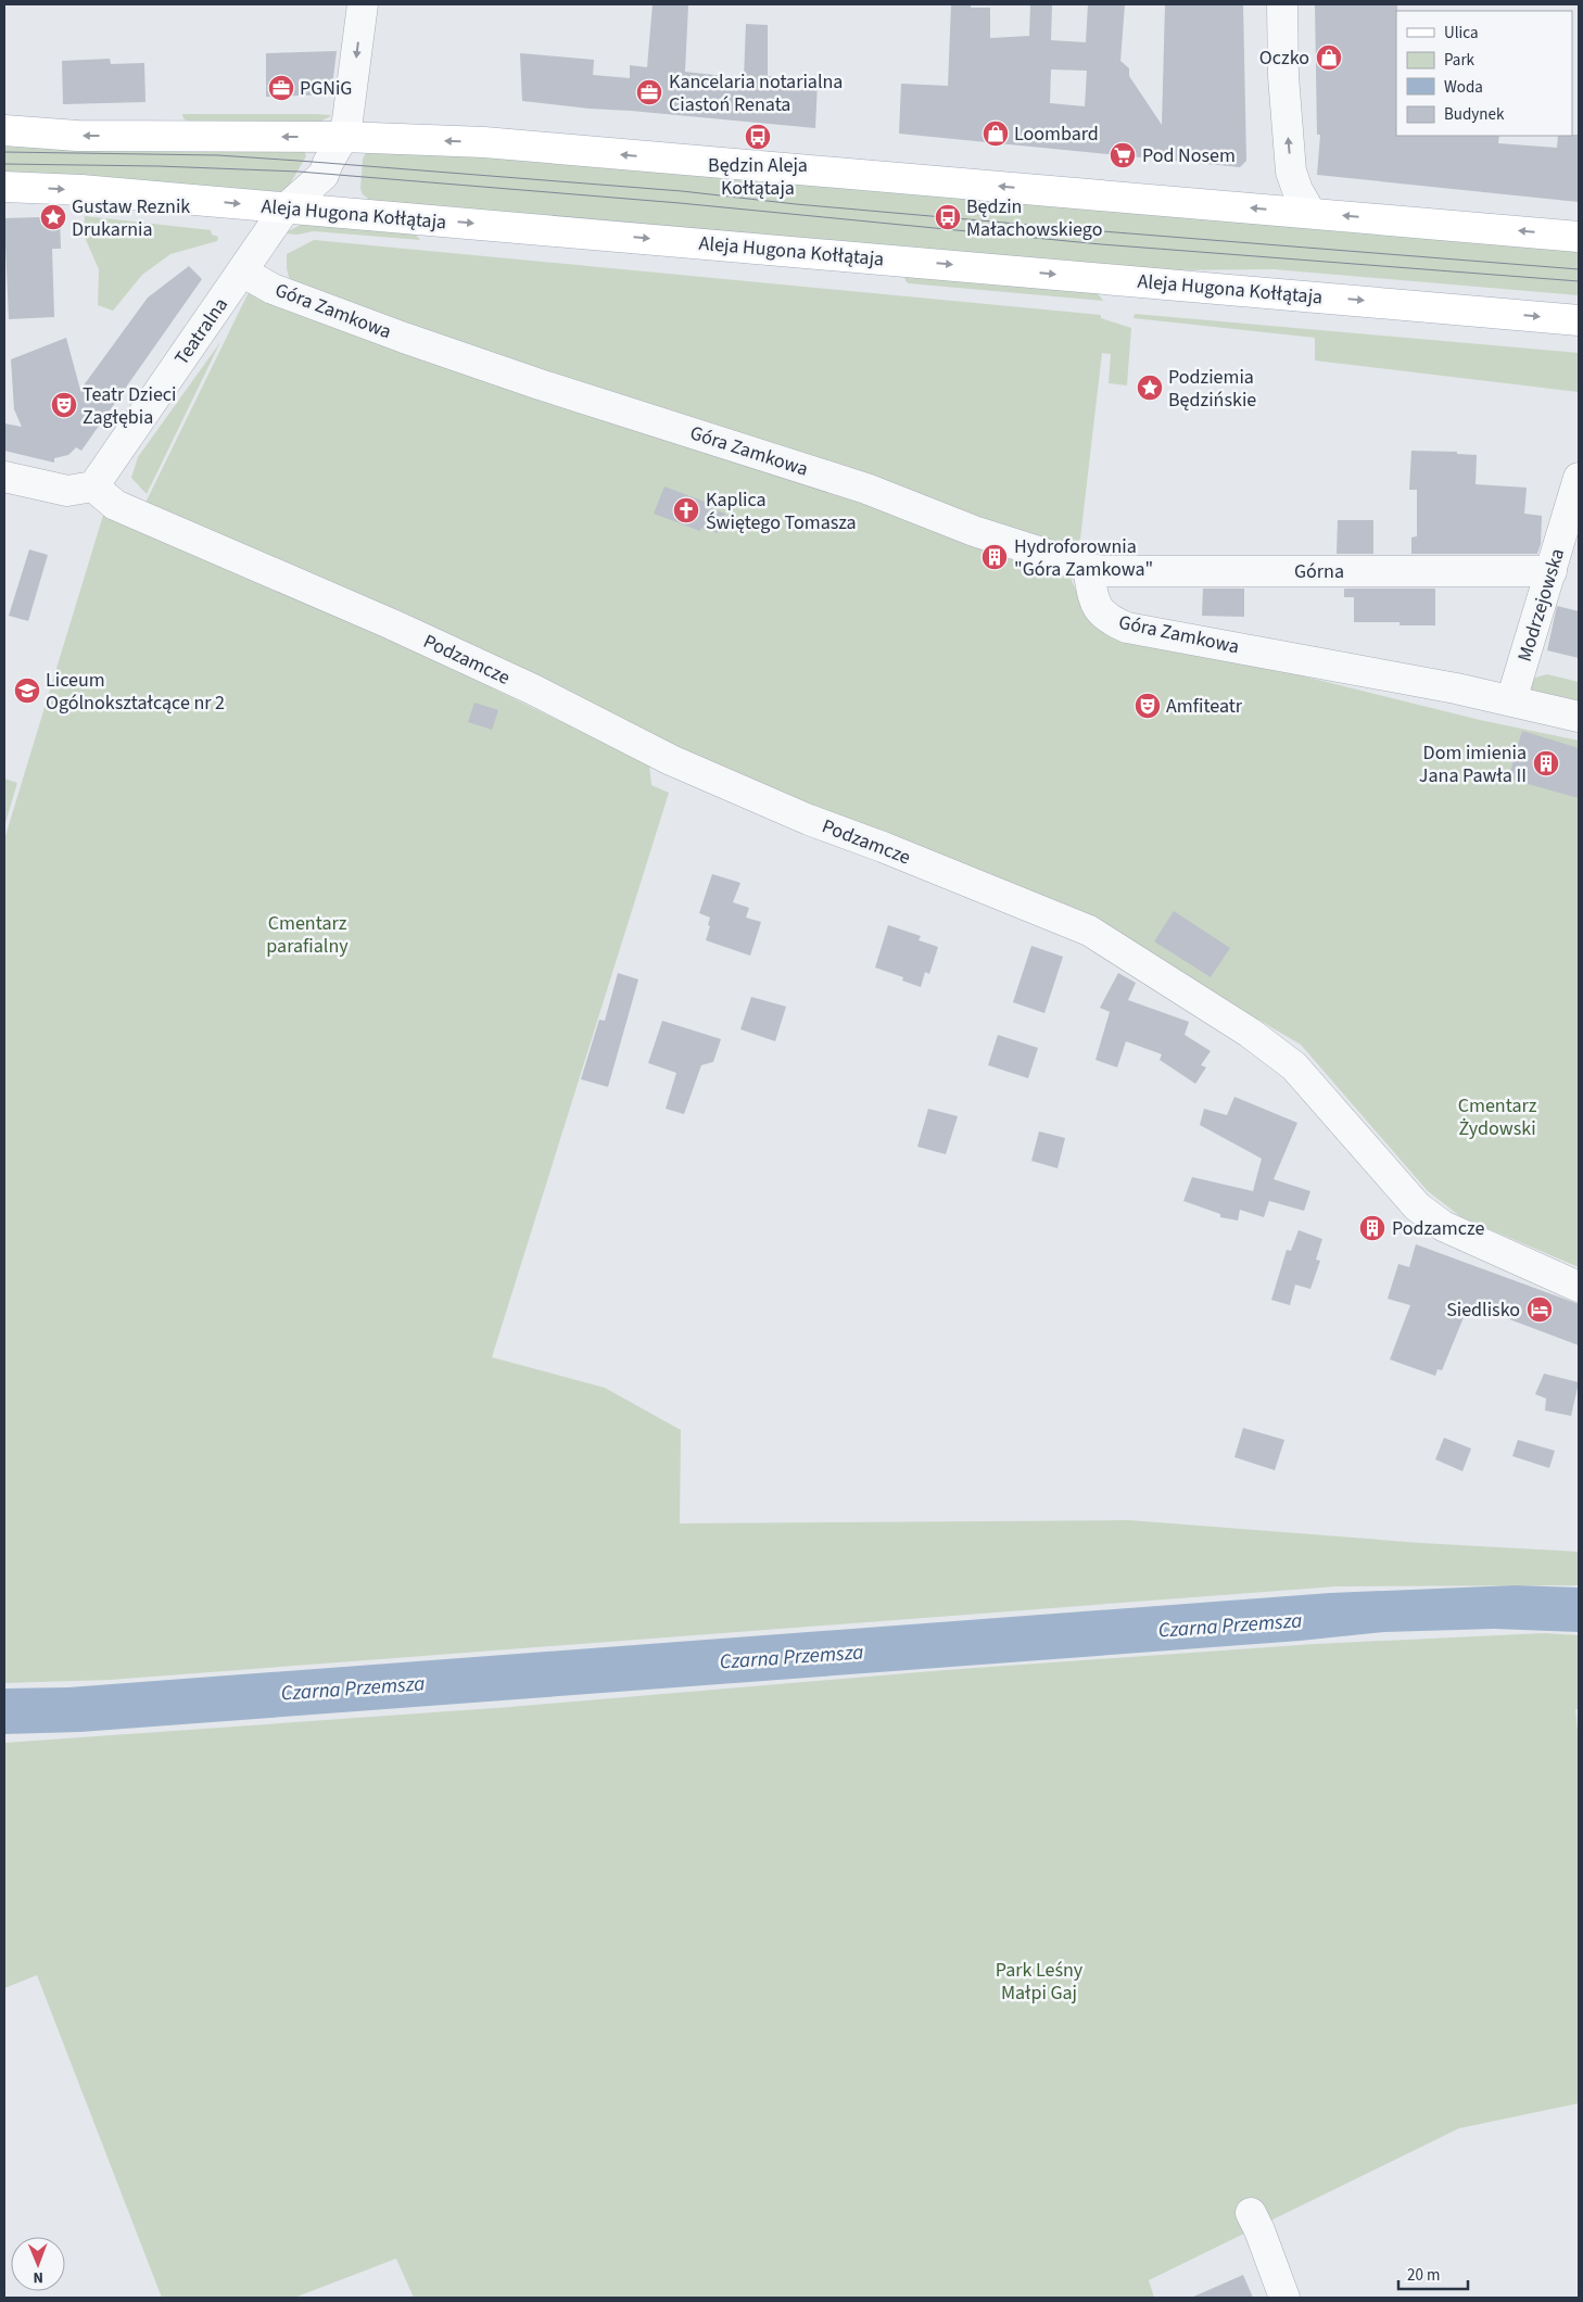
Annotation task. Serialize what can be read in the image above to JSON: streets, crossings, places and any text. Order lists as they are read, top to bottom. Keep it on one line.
{"streets":{"main road":["Aleja Hugona Kołłątaja"],"street":["Góra Zamkowa","Teatralna","Górna","Modrzejowska","Podzamcze"]},"crossings":[["Aleja Hugona Kołłątaja","Teatralna"],["Góra Zamkowa","Teatralna"],["Góra Zamkowa","Górna"],["Góra Zamkowa","Modrzejowska"],["Teatralna","Podzamcze"],["Górna","Modrzejowska"]],"water":["Czarna Przemsza"],"parks":["Cmentarz parafialny","Cmentarz Żydowski","Park Leśny Małpi Gaj"],"places":{"shop":["Oczko","Loombard"],"office":["PGNiG","Kancelaria notarialna Ciastoń Renata"],"bus stop":["Będzin Aleja Kołłątaja","Będzin Małachowskiego"],"supermarket":["Pod Nosem"],"place":["Gustaw Reznik Drukarnia","Podziemia Będzińskie"],"theatre":["Teatr Dzieci Zagłębia","Amfiteatr"],"church":["Kaplica Świętego Tomasza"],"building":["Hydroforownia \"Góra Zamkowa\"","Dom imienia Jana Pawła II","Podzamcze"],"school or university":["Liceum Ogólnokształcące nr 2"],"hotel":["Siedlisko"]},"legend":["Ulica","Park","Woda","Budynek"],"scale_bar":"20 m","north":"bottom"}
